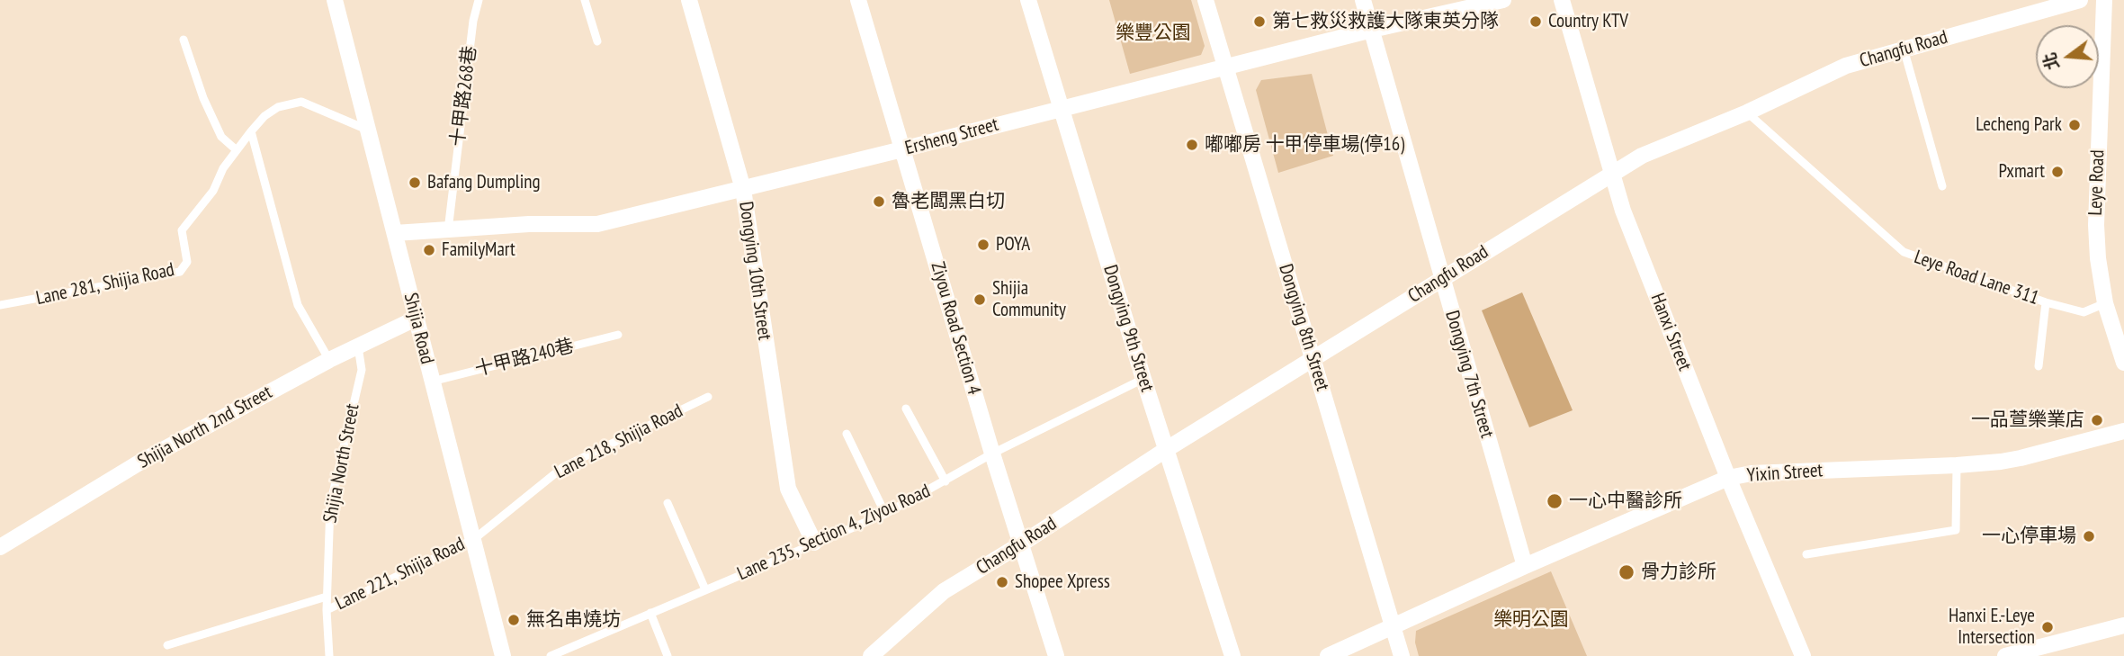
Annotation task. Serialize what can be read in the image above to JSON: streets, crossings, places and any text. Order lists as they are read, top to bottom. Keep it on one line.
{"streets":{"street":["Changfu Road","Ersheng Street","Leye Road","Dongying 10th Street","Dongying 8th Street","Shijia Road","Ziyou Road Section 4","Dongying 9th Street","Hanxi Street","Dongying 7th Street","Shijia North 2nd Street","Yixin Street"],"lane":["十甲路268巷","Leye Road Lane 311","Lane 281, Shijia Road","十甲路240巷","Lane 218, Shijia Road","Shijia North Street","Lane 235, Section 4, Ziyou Road","Lane 221, Shijia Road"]},"crossings":[["Changfu Road","Leye Road Lane 311"],["Changfu Road","Dongying 8th Street"],["Changfu Road","Ziyou Road Section 4"],["Changfu Road","Dongying 9th Street"],["Changfu Road","Hanxi Street"],["Changfu Road","Dongying 7th Street"],["十甲路268巷","Ersheng Street"],["Ersheng Street","Dongying 10th Street"],["Ersheng Street","Dongying 8th Street"],["Ersheng Street","Shijia Road"],["Ersheng Street","Ziyou Road Section 4"],["Ersheng Street","Dongying 9th Street"],["Ersheng Street","Dongying 7th Street"],["Leye Road","Leye Road Lane 311"],["Dongying 10th Street","Lane 235, Section 4, Ziyou Road"],["Lane 281, Shijia Road","Shijia Road"],["Dongying 8th Street","Yixin Street"],["Shijia Road","十甲路240巷"],["Shijia Road","Shijia North 2nd Street"],["Shijia Road","Lane 218, Shijia Road"],["Shijia Road","Lane 221, Shijia Road"],["Ziyou Road Section 4","Lane 235, Section 4, Ziyou Road"],["Dongying 9th Street","Lane 235, Section 4, Ziyou Road"],["Hanxi Street","Yixin Street"],["Dongying 7th Street","Yixin Street"],["Shijia North 2nd Street","Shijia North Street"],["Lane 218, Shijia Road","Lane 221, Shijia Road"],["Shijia North Street","Lane 221, Shijia Road"]],"parks":["樂豐公園","樂明公園"],"places":["第七救災救護大隊東英分隊","Country KTV","Lecheng Park","嘟嘟房 十甲停車場(停16)","Pxmart","Bafang Dumpling","魯老闆黑白切","POYA","FamilyMart","Shijia Community","一品萱樂業店","一心中醫診所","一心停車場","骨力診所","Shopee Xpress","無名串燒坊","Hanxi E.-Leye Intersection"],"north":"left"}
